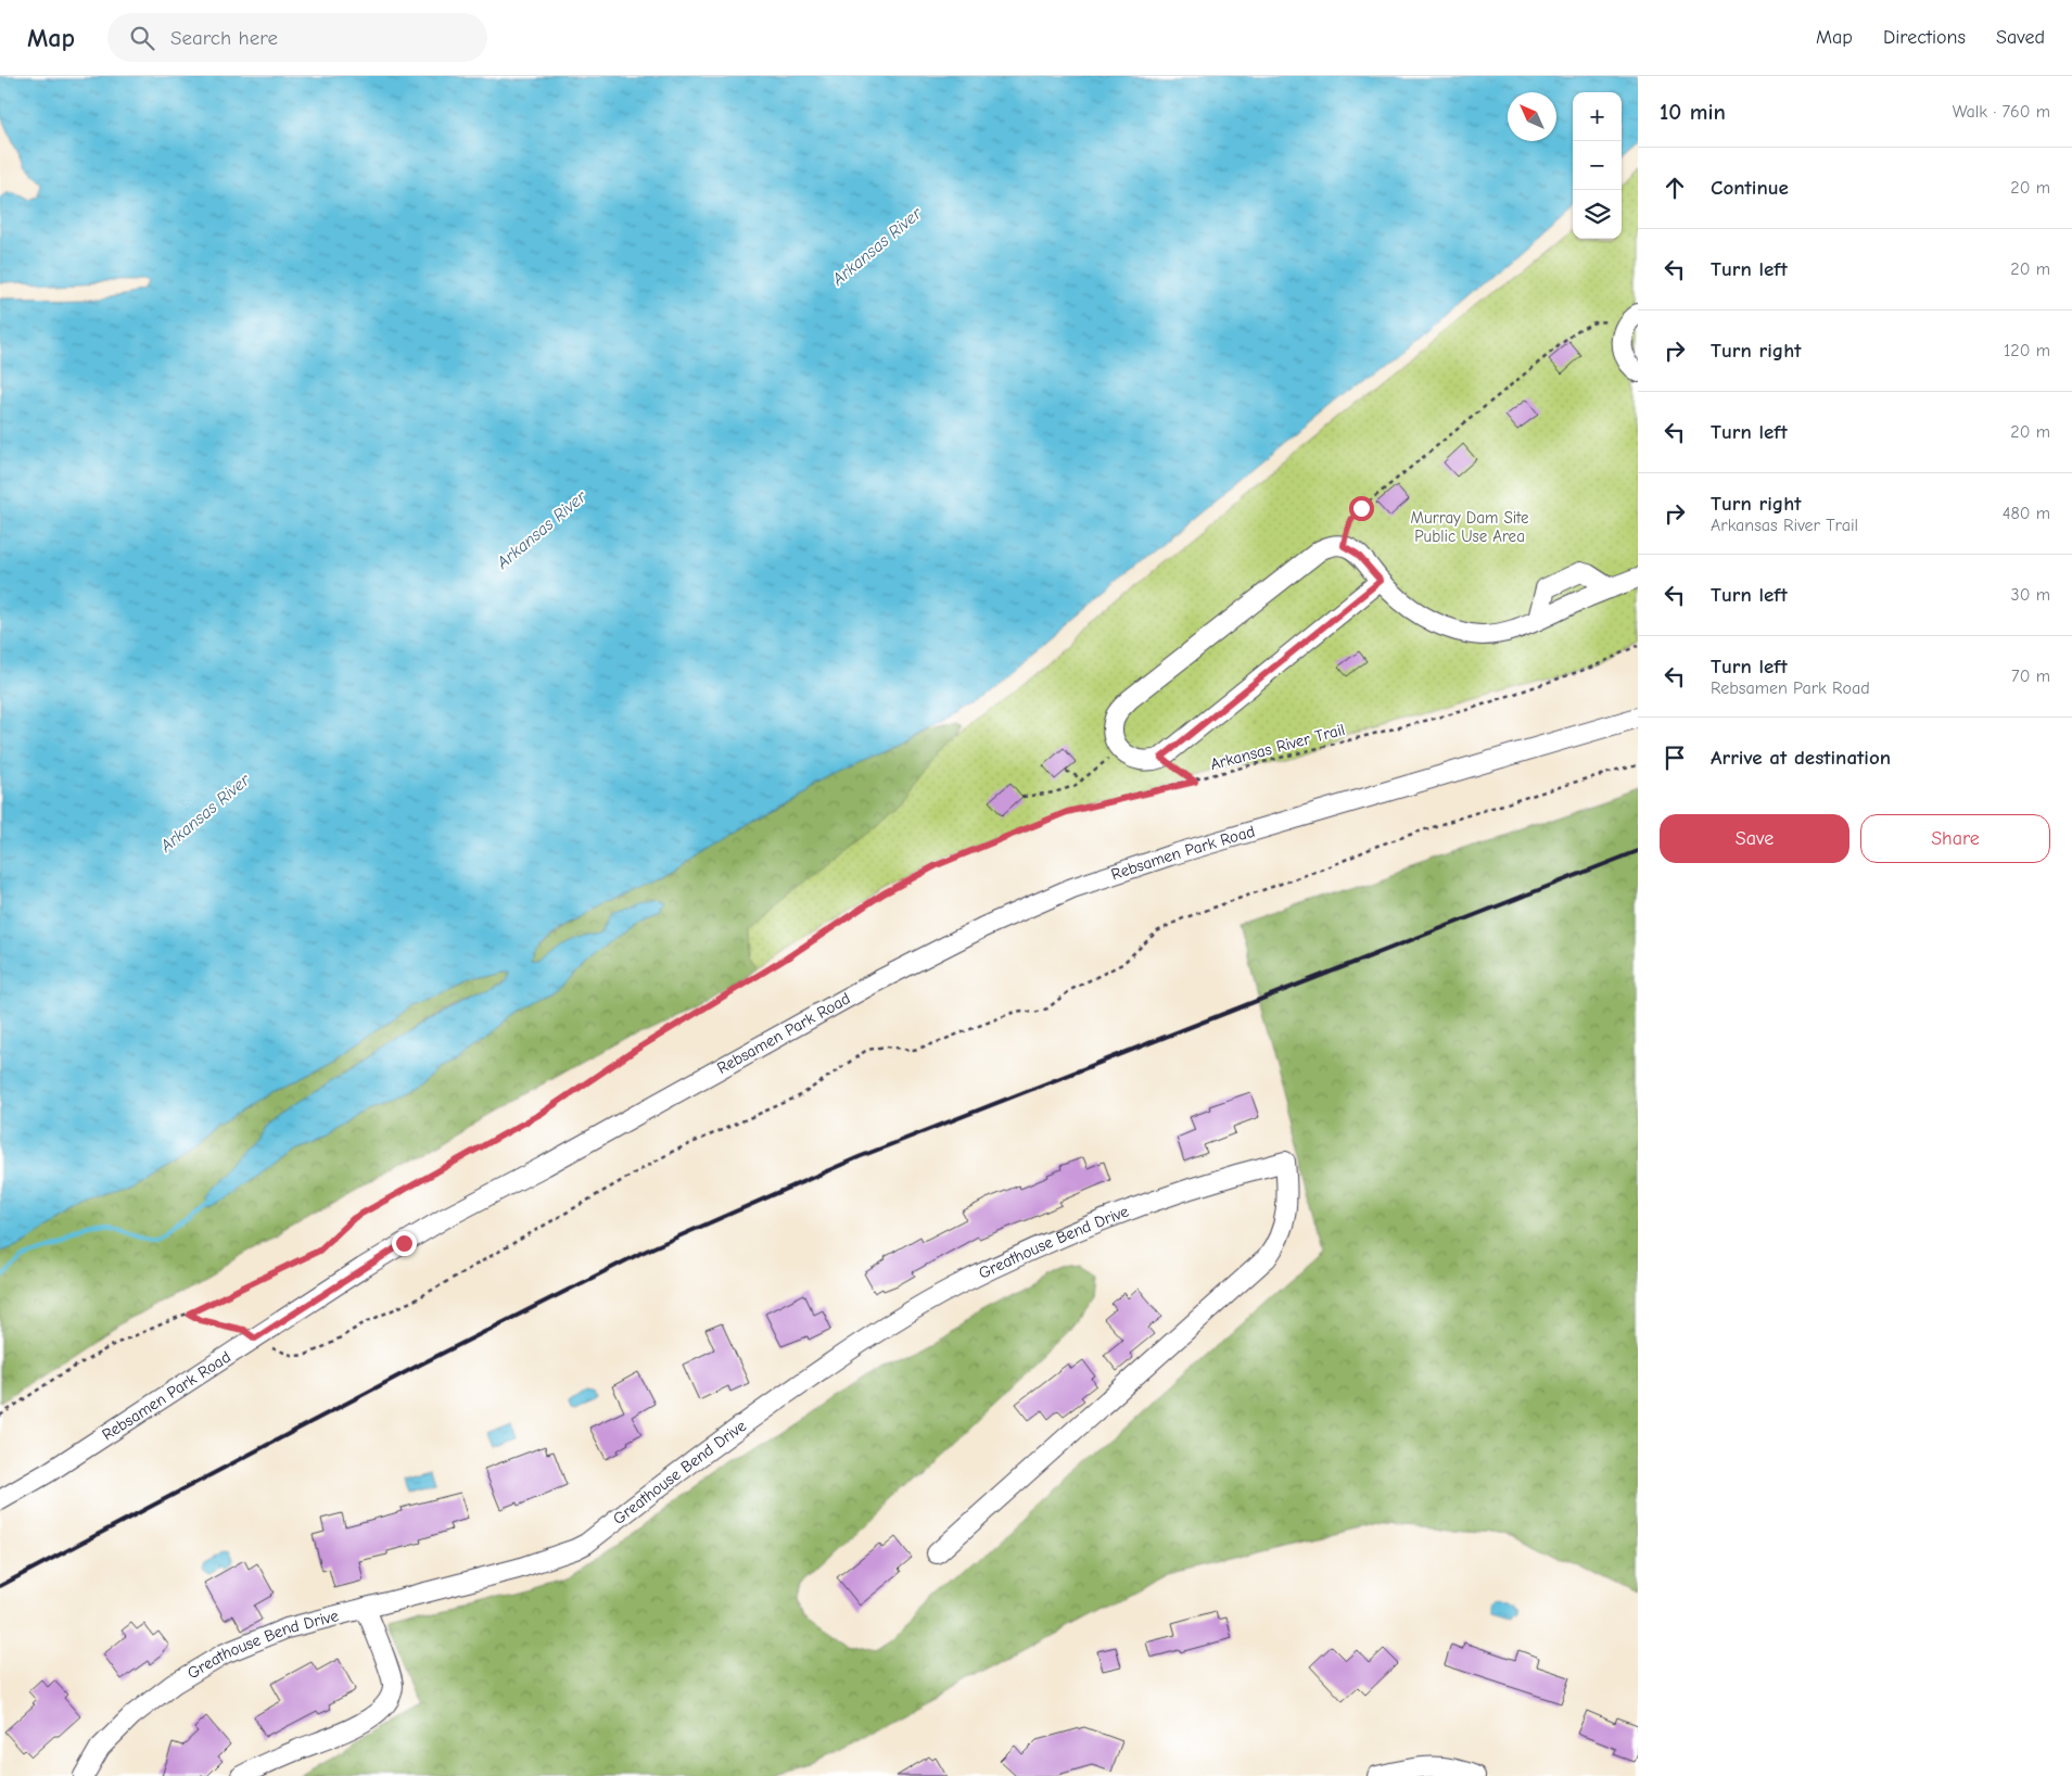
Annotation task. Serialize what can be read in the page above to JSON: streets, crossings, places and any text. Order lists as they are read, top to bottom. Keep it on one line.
{"streets":{"street":["Rebsamen Park Road","Greathouse Bend Drive"],"path":["Arkansas River Trail"]},"water":["Arkansas River"],"parks":["Murray Dam Site Public Use Area"],"north":"top left","page":{"header":"Map","search":"Search here","nav":["Map","Directions","Saved"],"heading":["10 min","Walk · 760 m"],"map_buttons":["+","−"],"list":[["Continue","20 m"],["Turn left","20 m"],["Turn right","120 m"],["Turn left","20 m"],["Turn right","Arkansas River Trail","480 m"],["Turn left","30 m"],["Turn left","Rebsamen Park Road","70 m"],"Arrive at destination"],"buttons":["Save","Share"]}}
